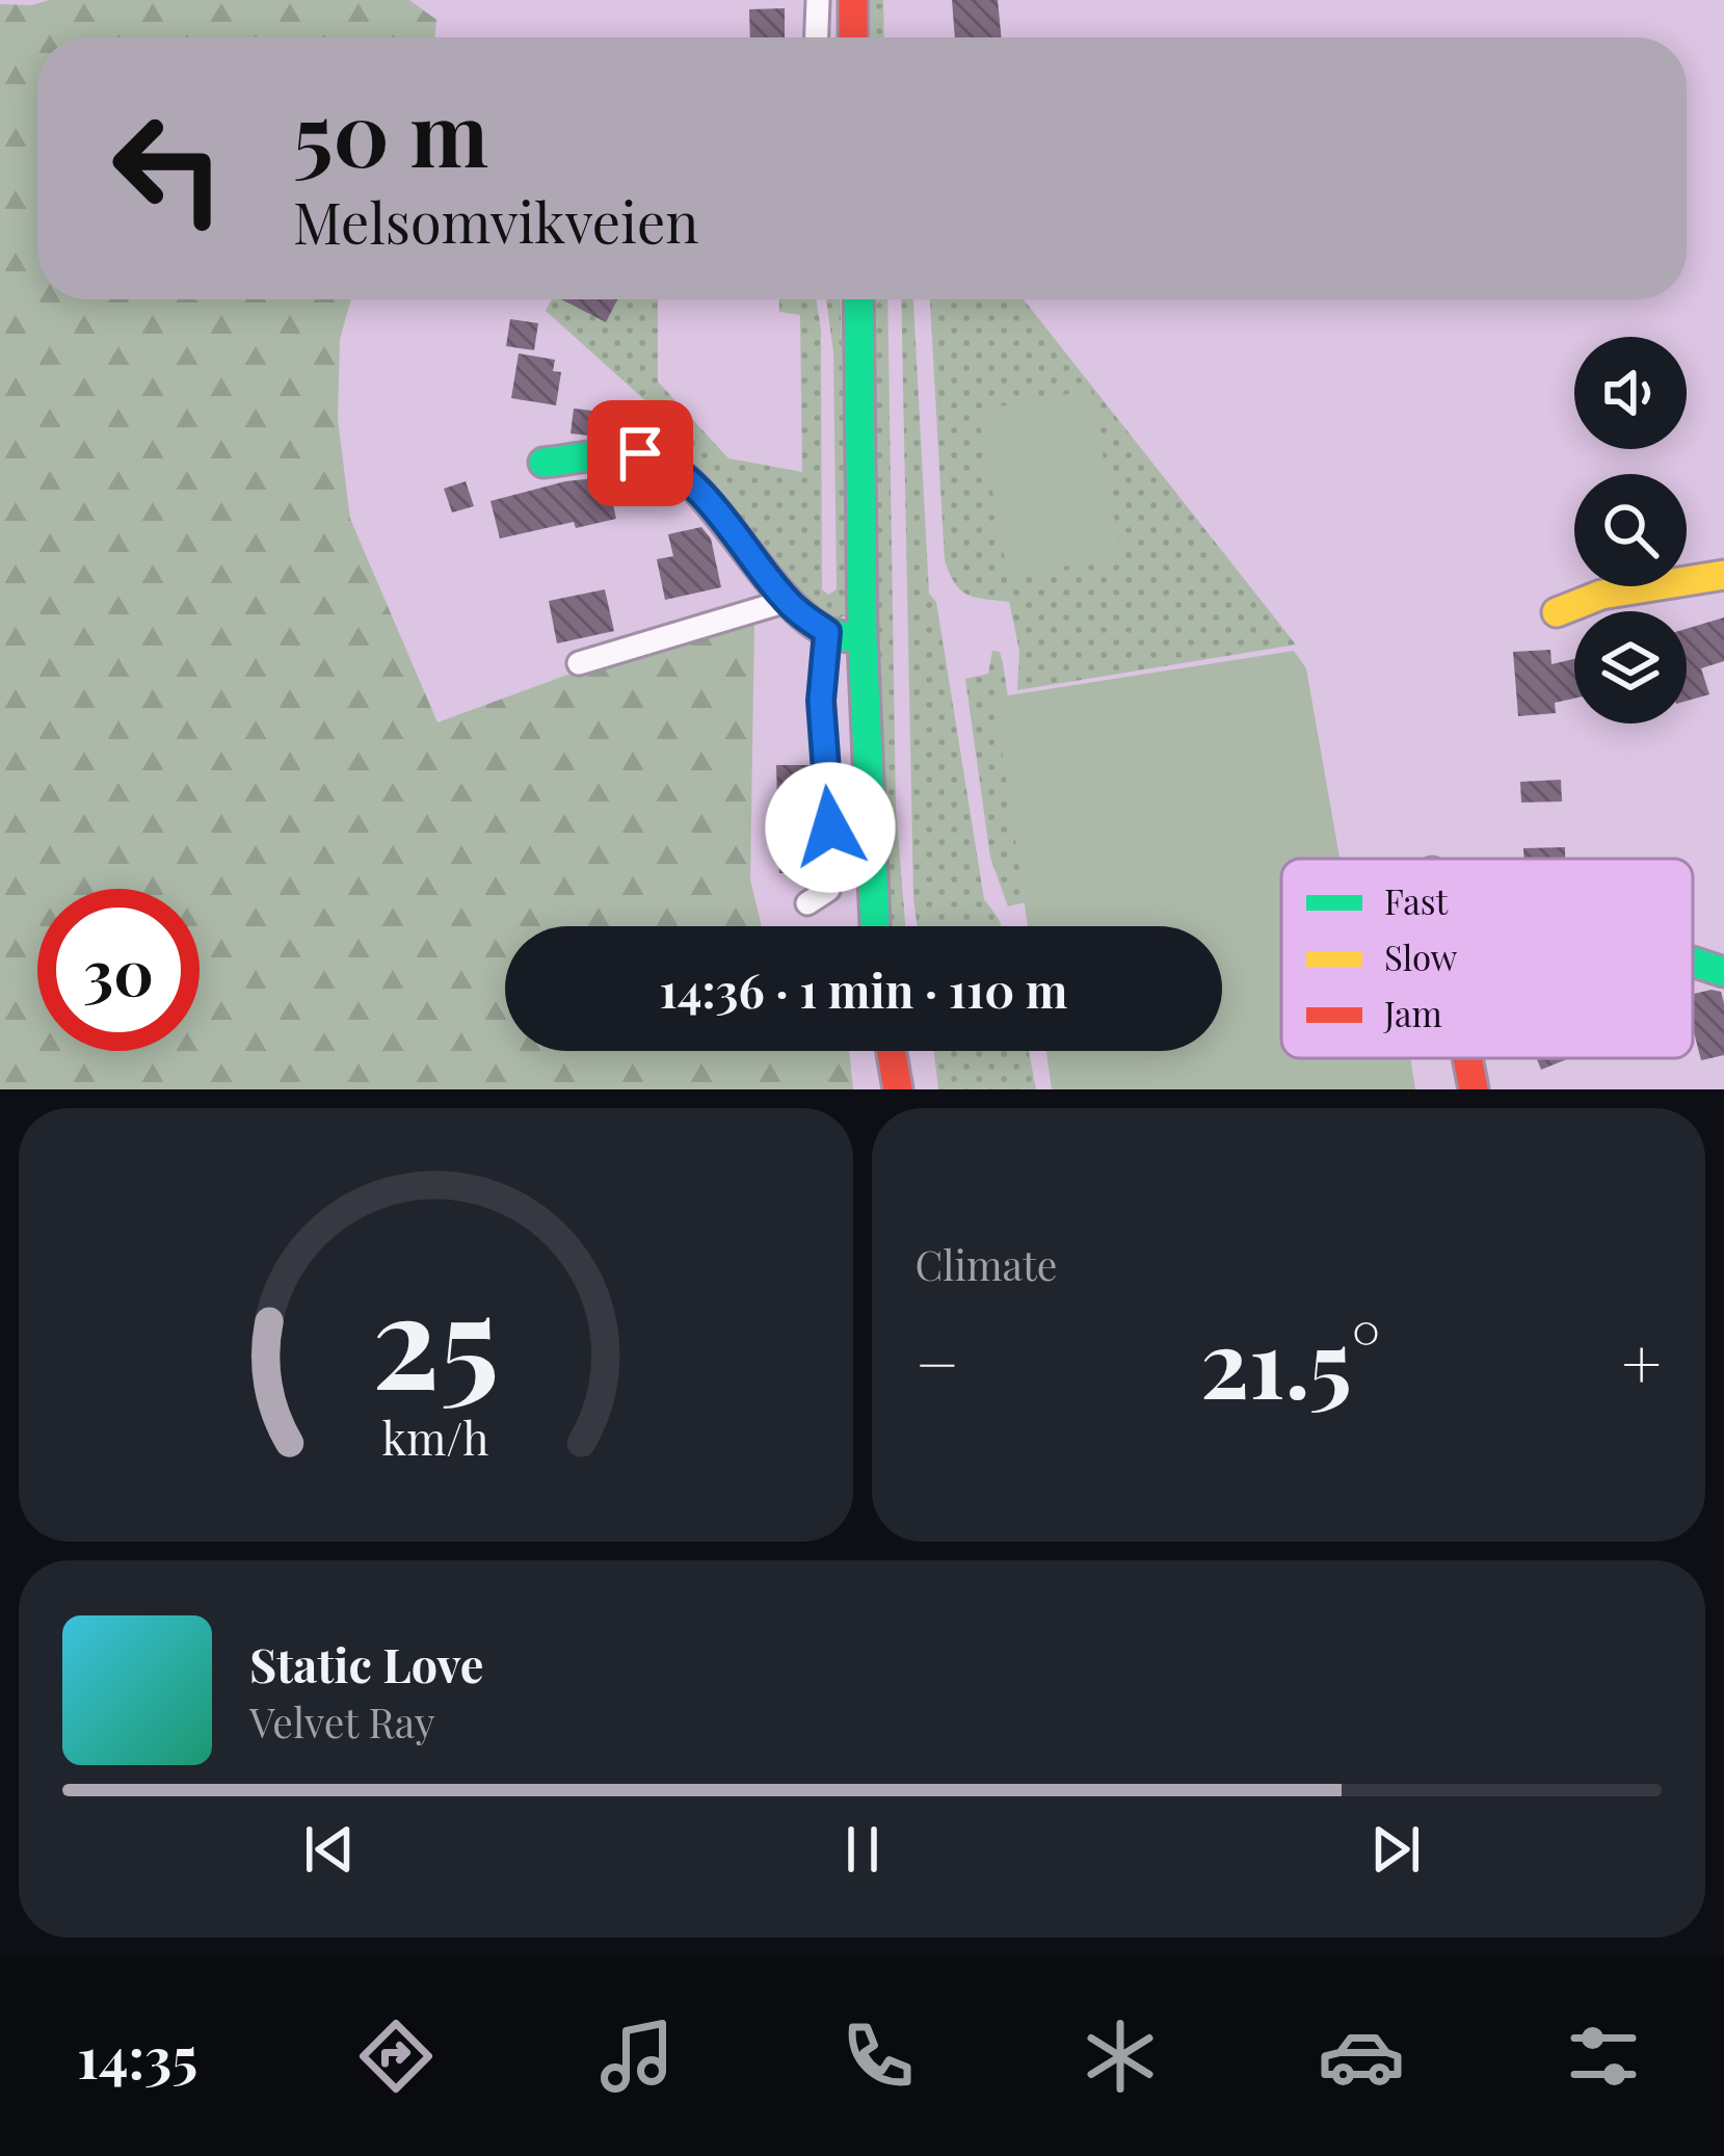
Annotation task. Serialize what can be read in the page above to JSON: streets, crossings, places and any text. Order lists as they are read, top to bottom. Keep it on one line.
{"legend":["Fast","Slow","Jam"],"page":{"turn":["50 m","Melsomvikveien"],"limit":"30","trip":"14:36 · 1 min · 110 m","tile":"Climate","heat":["−","21.5°","+"],"song":["Static Love","Velvet Ray"],"tabs":"14:35","gauge":["25","km/h"]}}
